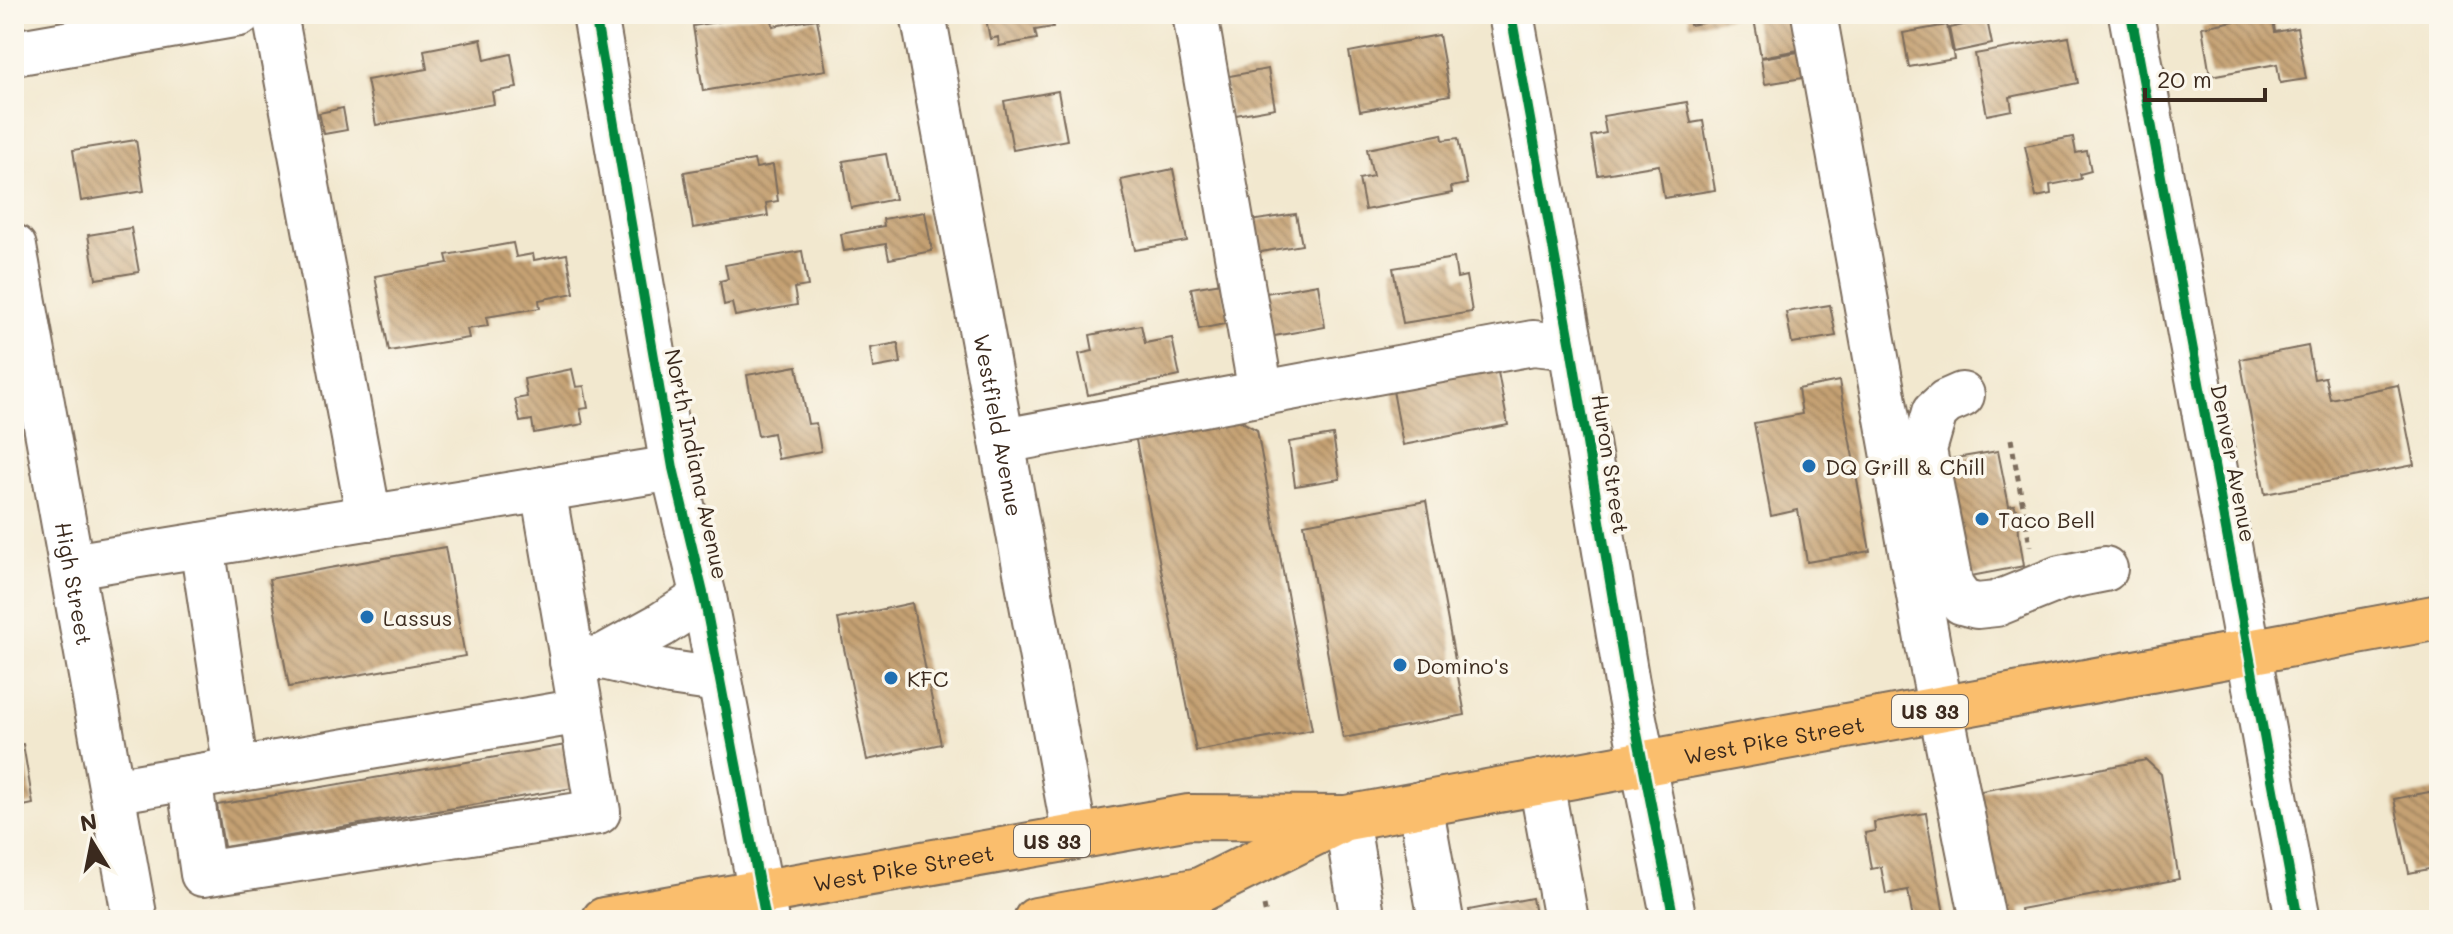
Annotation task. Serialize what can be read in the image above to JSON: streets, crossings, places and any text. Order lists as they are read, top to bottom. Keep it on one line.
{"streets":{"highway":["US 33","West Pike Street"],"street":["Westfield Avenue","Denver Avenue","North Indiana Avenue","Huron Street","High Street"]},"crossings":[["Westfield Avenue","West Pike Street"],["Denver Avenue","West Pike Street"],["North Indiana Avenue","West Pike Street"],["Huron Street","West Pike Street"]],"places":["DQ Grill & Chill","Taco Bell","Lassus","Domino's","KFC"],"scale_bar":"20 m","north":"top"}
